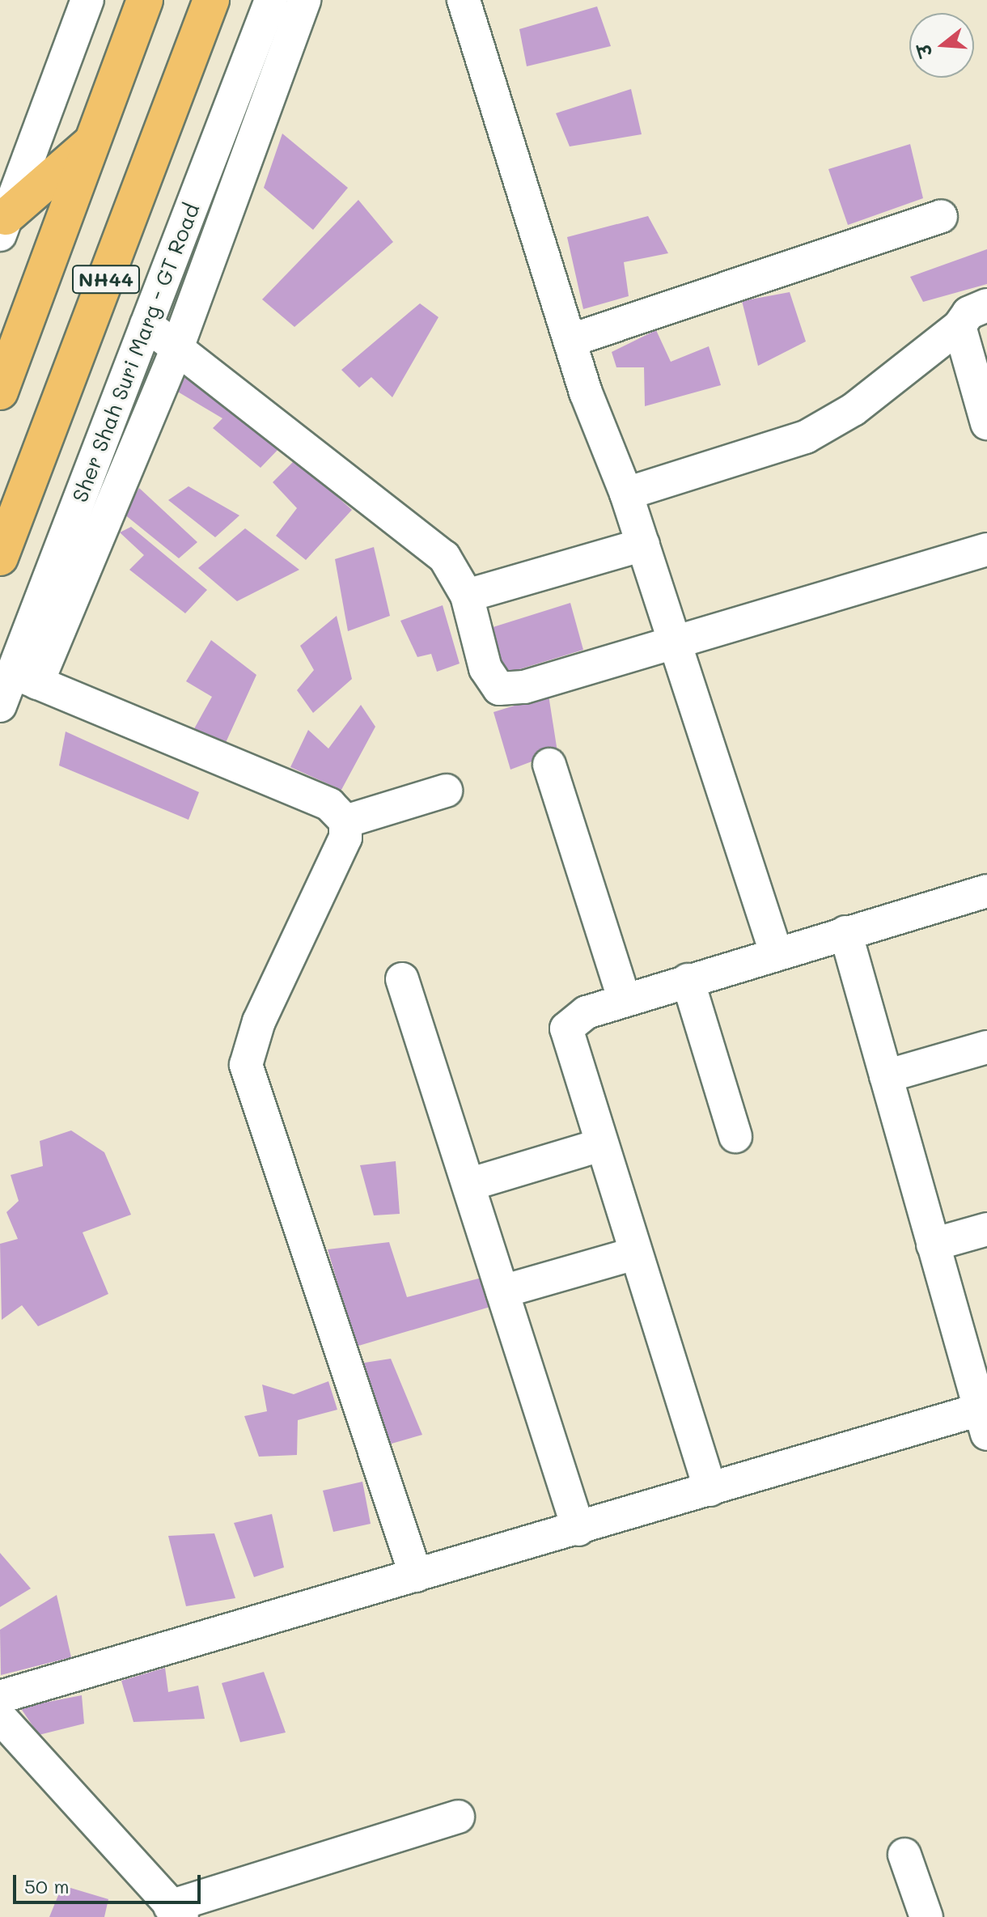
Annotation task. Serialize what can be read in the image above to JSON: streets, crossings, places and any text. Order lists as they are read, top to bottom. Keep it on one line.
{"streets":{"highway":["NH44"],"street":["Sher Shah Suri Marg - GT Road"]},"scale_bar":"50 m","north":"left"}
